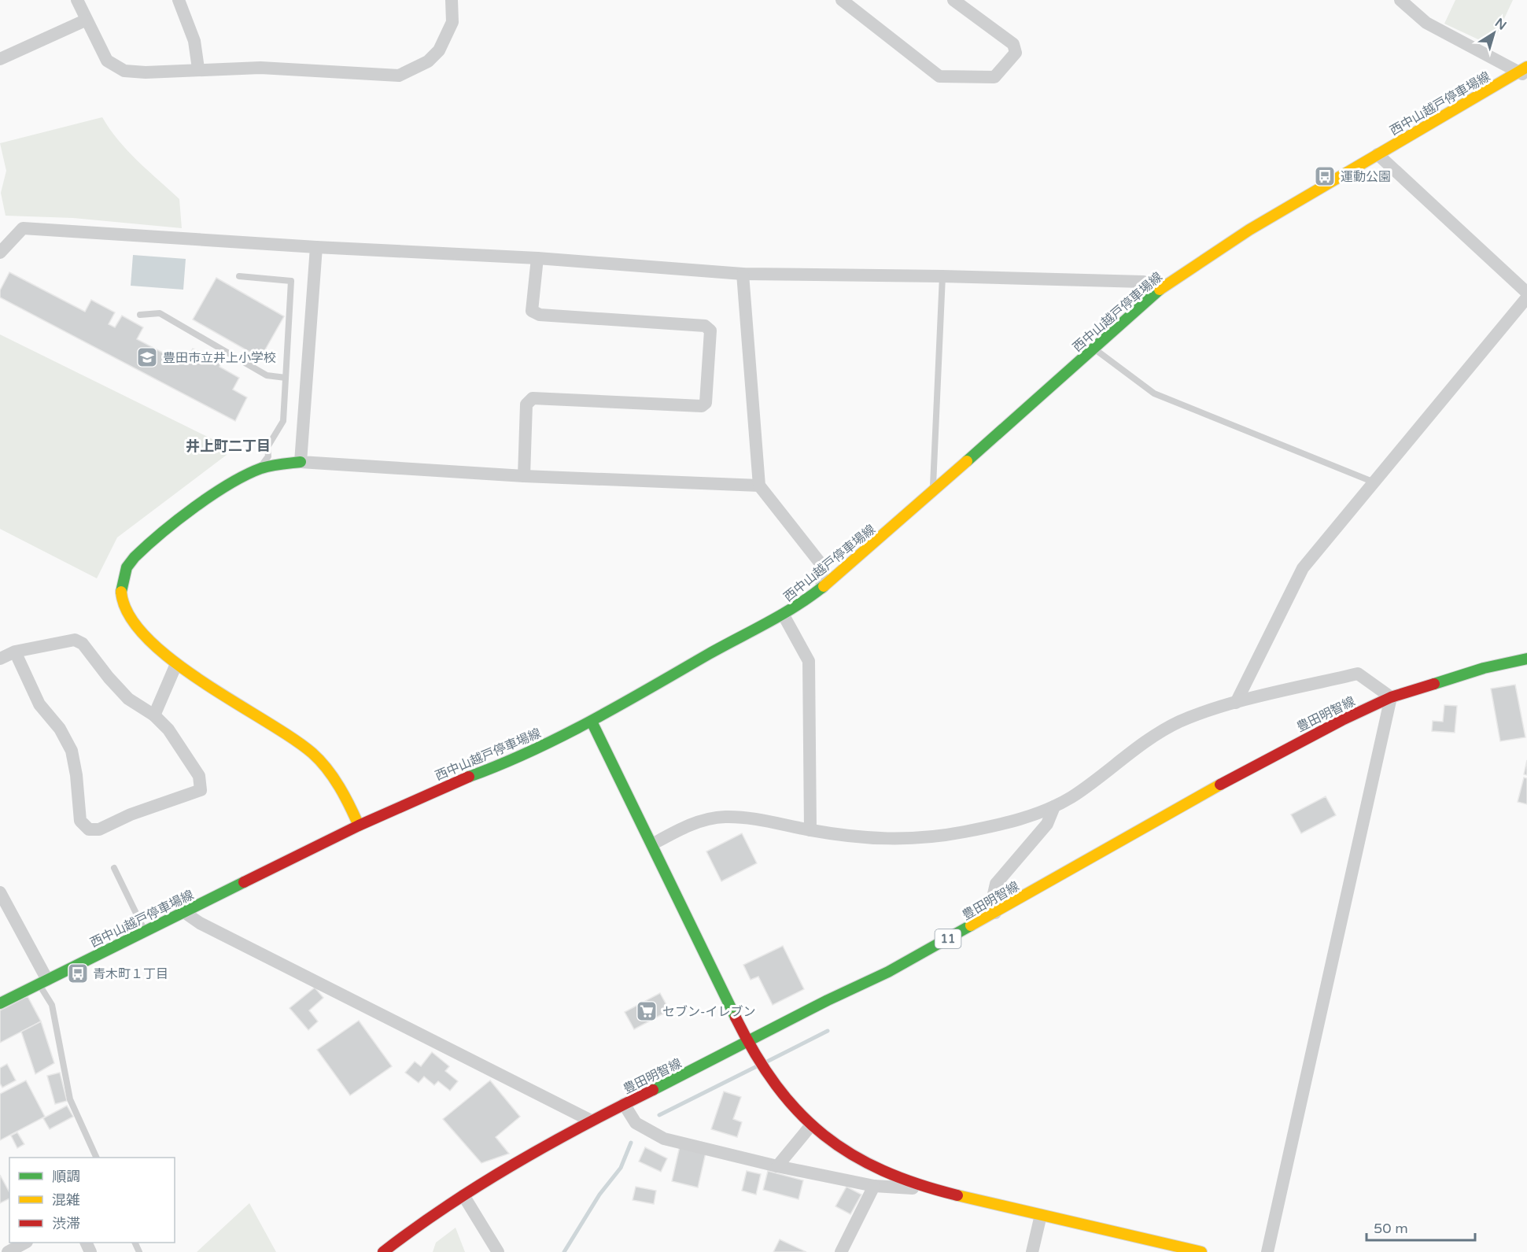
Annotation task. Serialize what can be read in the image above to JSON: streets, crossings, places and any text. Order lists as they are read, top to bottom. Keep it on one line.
{"streets":{"main road":["西中山越戸停車場線","豊田明智線","11"]},"districts":["井上町二丁目"],"places":{"bus stop":["運動公園","青木町１丁目"],"school or university":["豊田市立井上小学校"],"supermarket":["セブン-イレブン"]},"legend":["順調","混雑","渋滞"],"scale_bar":"50 m","north":"top right"}
